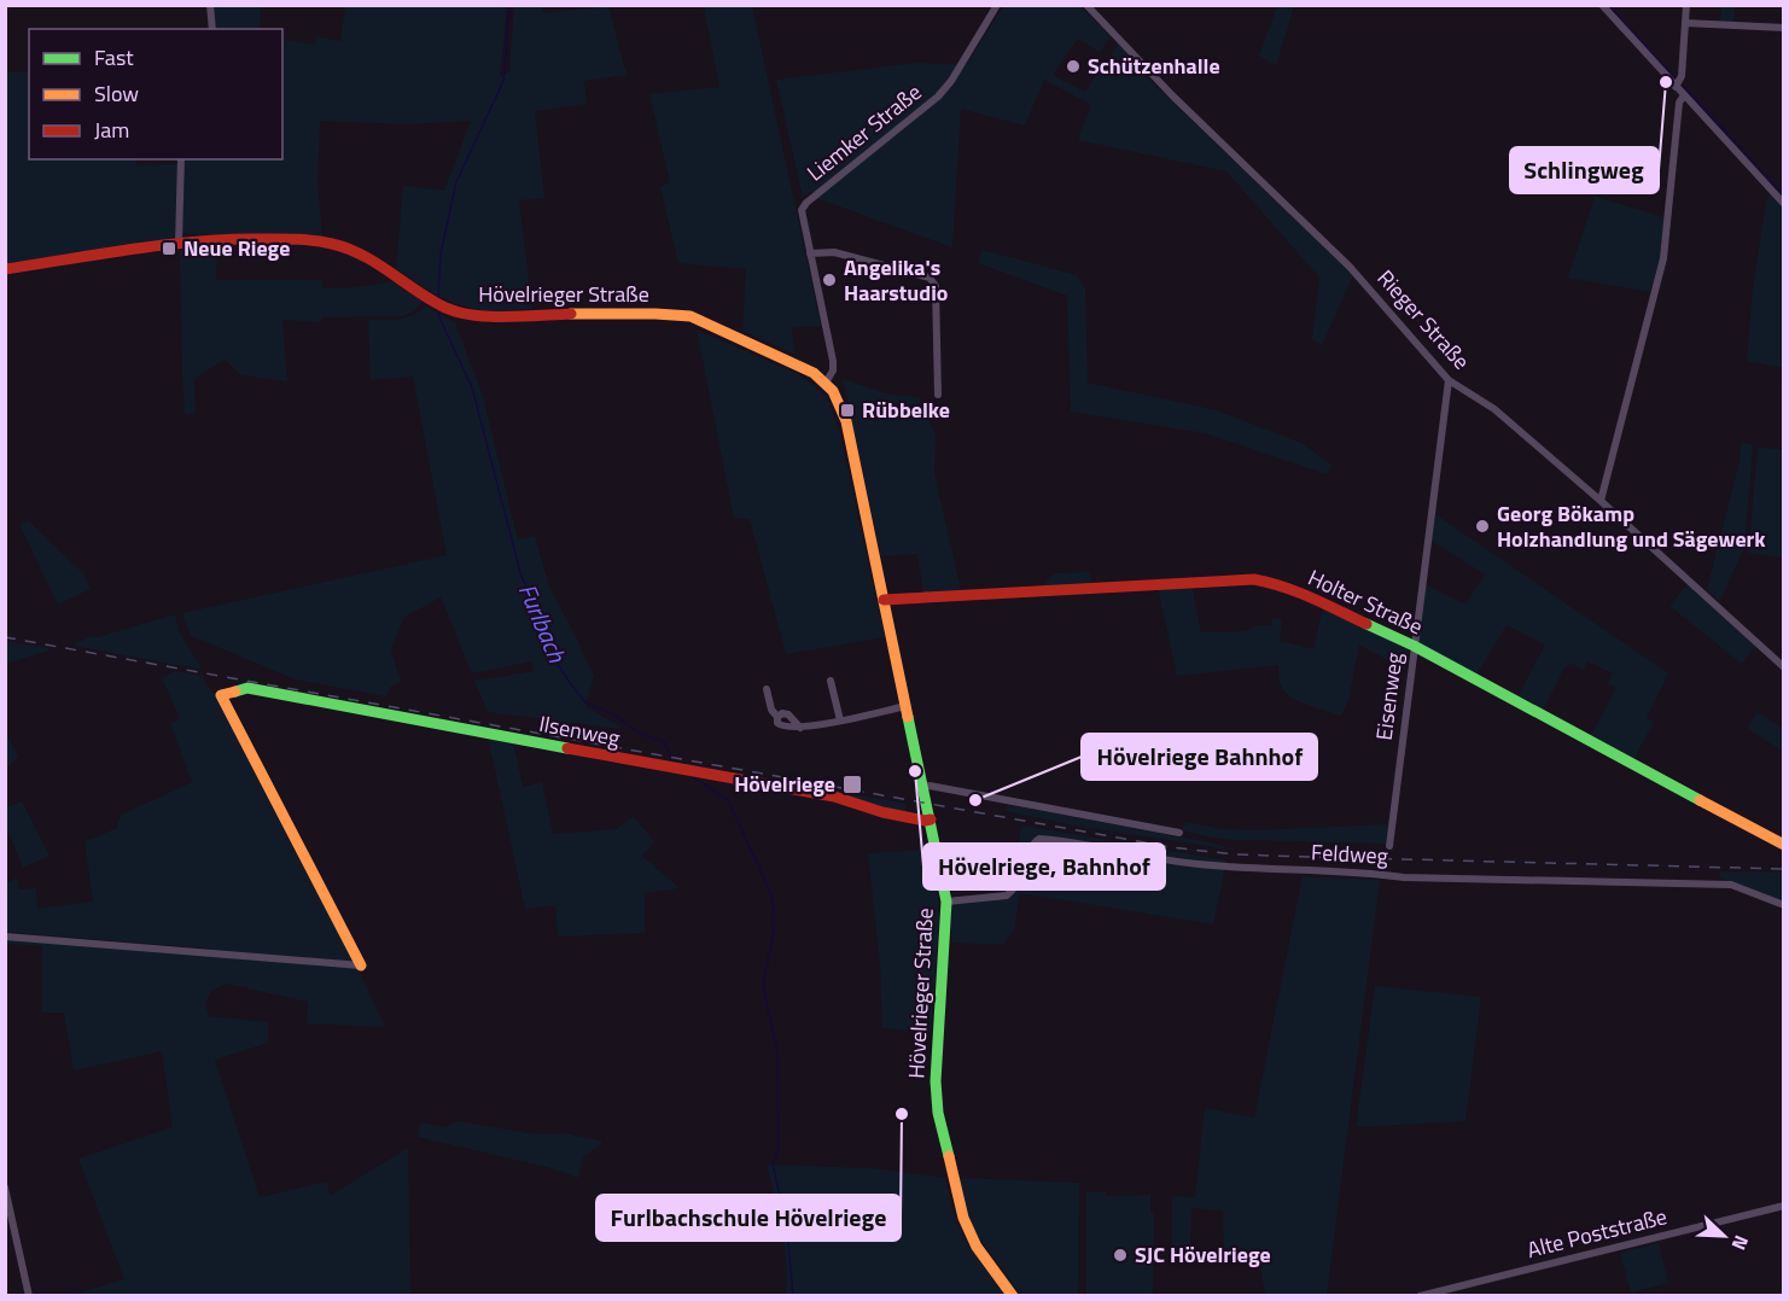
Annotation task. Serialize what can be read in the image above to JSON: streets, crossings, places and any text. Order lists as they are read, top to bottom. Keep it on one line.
{"streets":{"street":["Liemker Straße","Hövelrieger Straße","Rieger Straße","Holter Straße","Eisenweg","Ilsenweg","Feldweg","Alte Poststraße"]},"crossings":[["Liemker Straße","Hövelrieger Straße"],["Hövelrieger Straße","Holter Straße"],["Hövelrieger Straße","Ilsenweg"],["Hövelrieger Straße","Feldweg"],["Rieger Straße","Eisenweg"],["Holter Straße","Eisenweg"]],"water":["Furlbach"],"places":{"other":["Schützenhalle","Schlingweg","Angelika's Haarstudio","Georg Bökamp Holzhandlung und Sägewerk","Hövelriege, Bahnhof","Hövelriege Bahnhof","Furlbachschule Hövelriege","SJC Hövelriege"],"transit":["Neue Riege","Rübbelke","Hövelriege"]},"legend":["Fast","Slow","Jam"],"north":"bottom right"}
